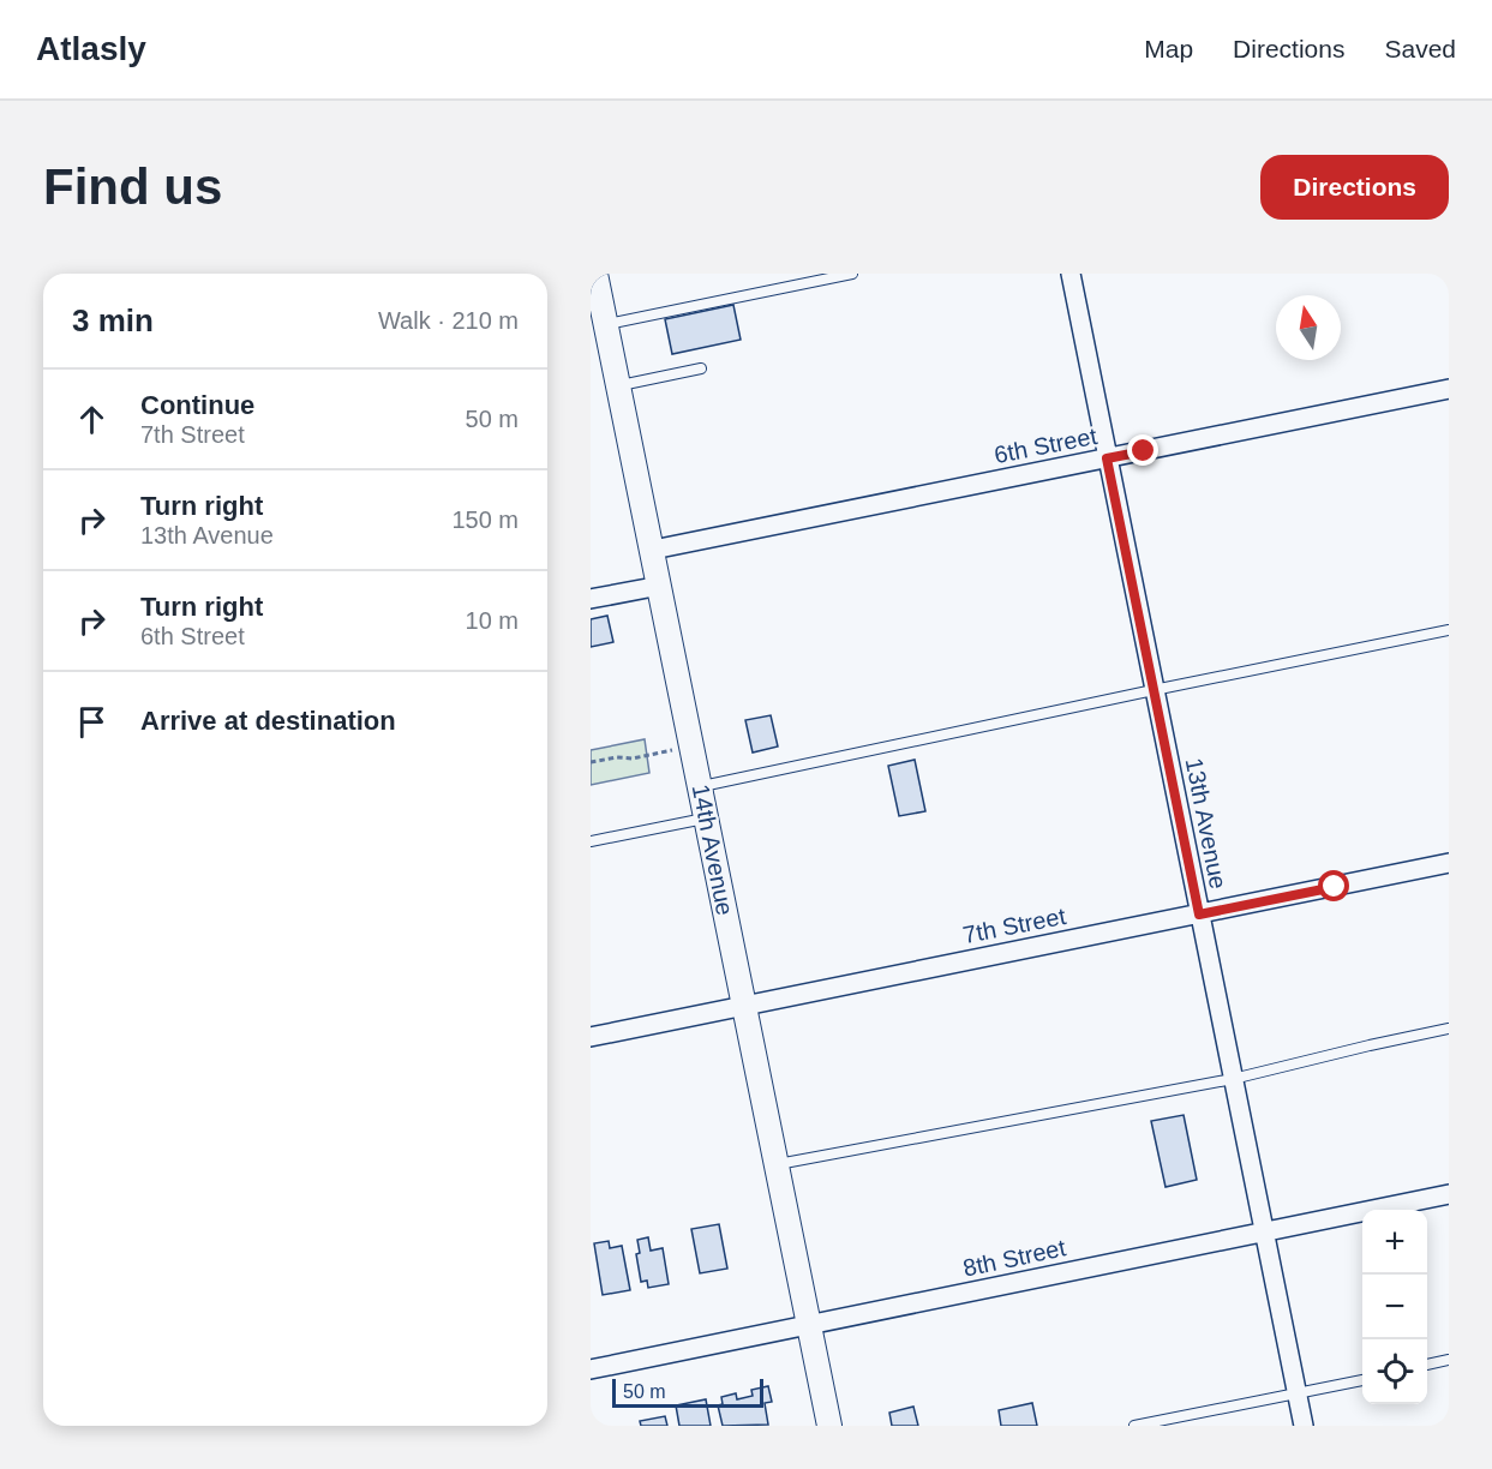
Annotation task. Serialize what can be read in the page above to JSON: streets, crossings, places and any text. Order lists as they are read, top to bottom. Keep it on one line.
{"streets":{"street":["6th Street","13th Avenue","14th Avenue","7th Street","8th Street"]},"crossings":[["6th Street","13th Avenue"],["6th Street","14th Avenue"],["13th Avenue","7th Street"],["13th Avenue","8th Street"],["14th Avenue","7th Street"],["14th Avenue","8th Street"]],"scale_bar":"50 m","north":"top","page":{"header":"Atlasly","nav":["Map","Directions","Saved"],"buttons":"Directions","title":"Find us","heading":["3 min","Walk · 210 m"],"list":[["Continue","7th Street","50 m"],["Turn right","13th Avenue","150 m"],["Turn right","6th Street","10 m"],"Arrive at destination"],"map_buttons":["+","−"],"scale":"50 m"}}
